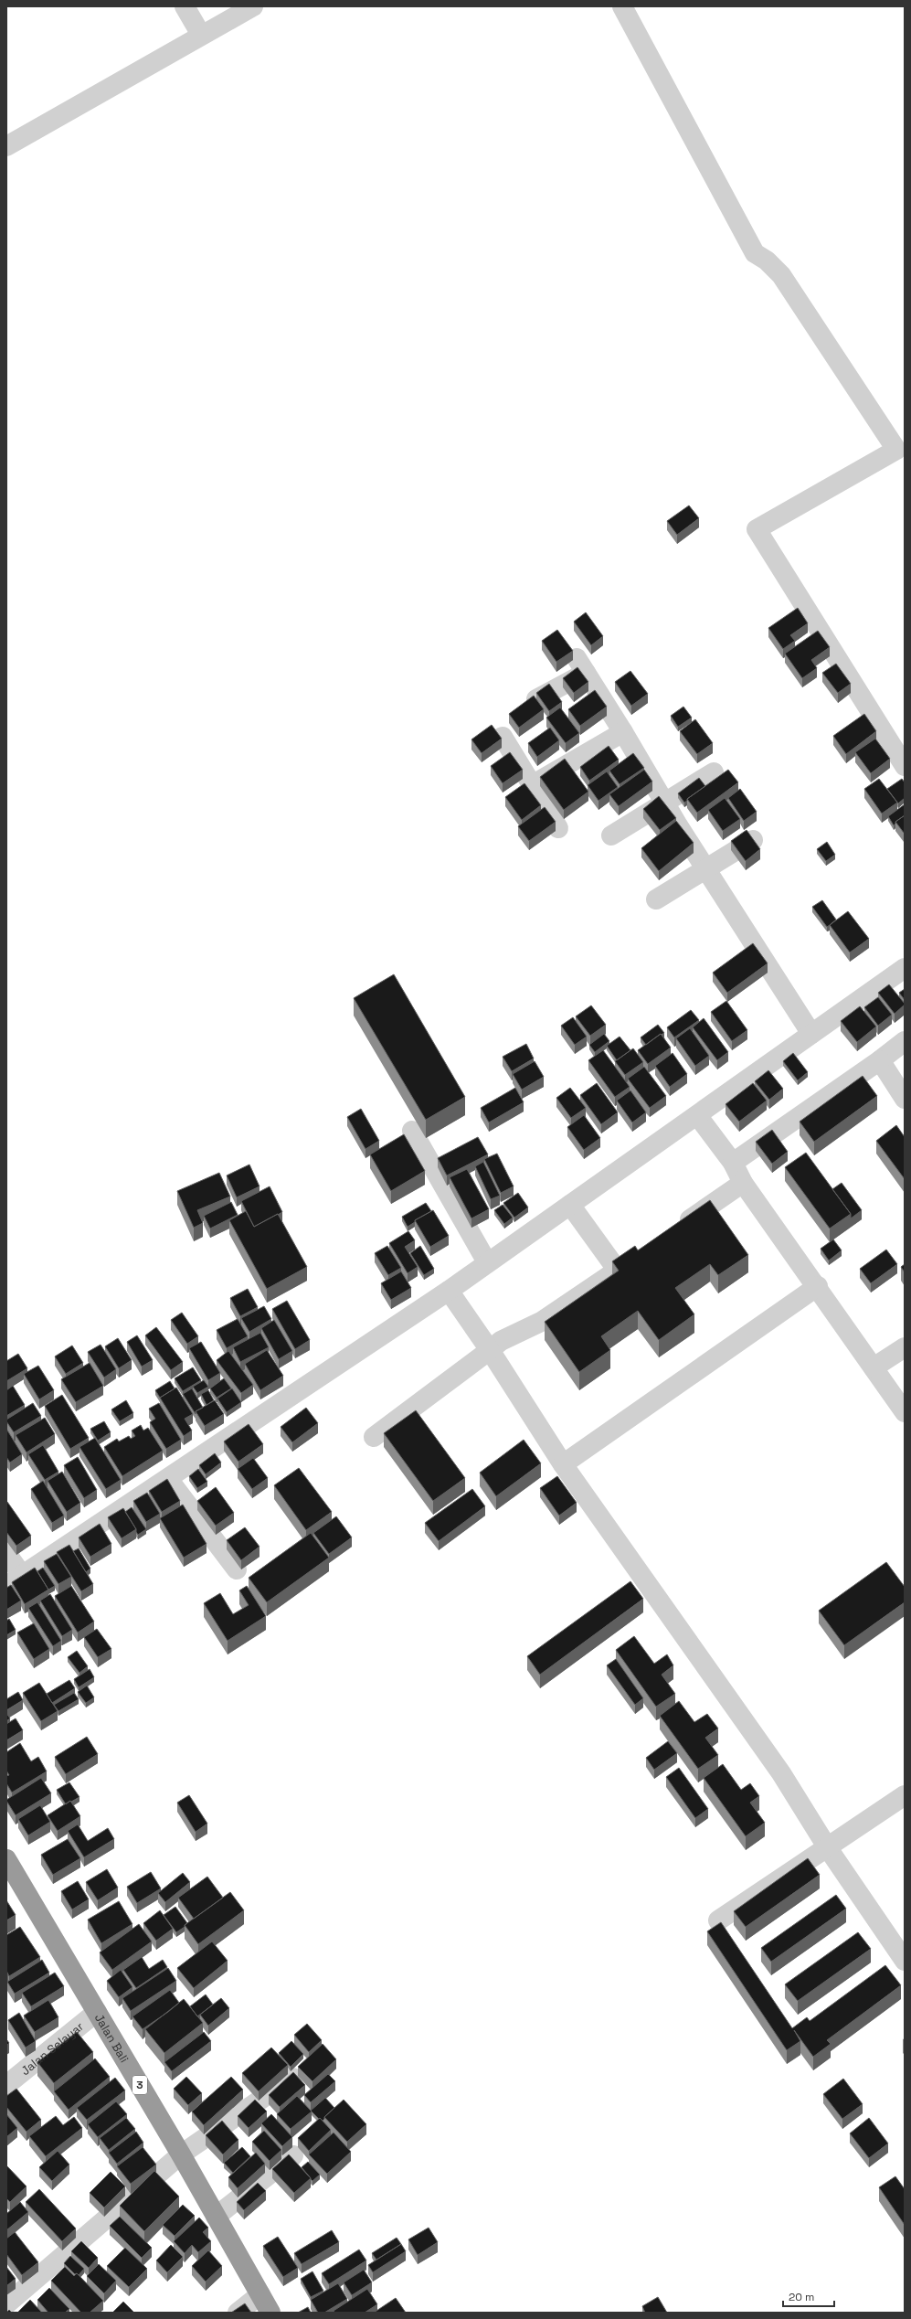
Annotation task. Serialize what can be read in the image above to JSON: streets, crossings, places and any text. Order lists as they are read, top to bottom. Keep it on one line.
{"streets":{"highway":["Jalan Bali","3"],"street":["Jalan Selayar"]},"crossings":[["Jalan Bali","Jalan Selayar"]],"scale_bar":"20 m"}
